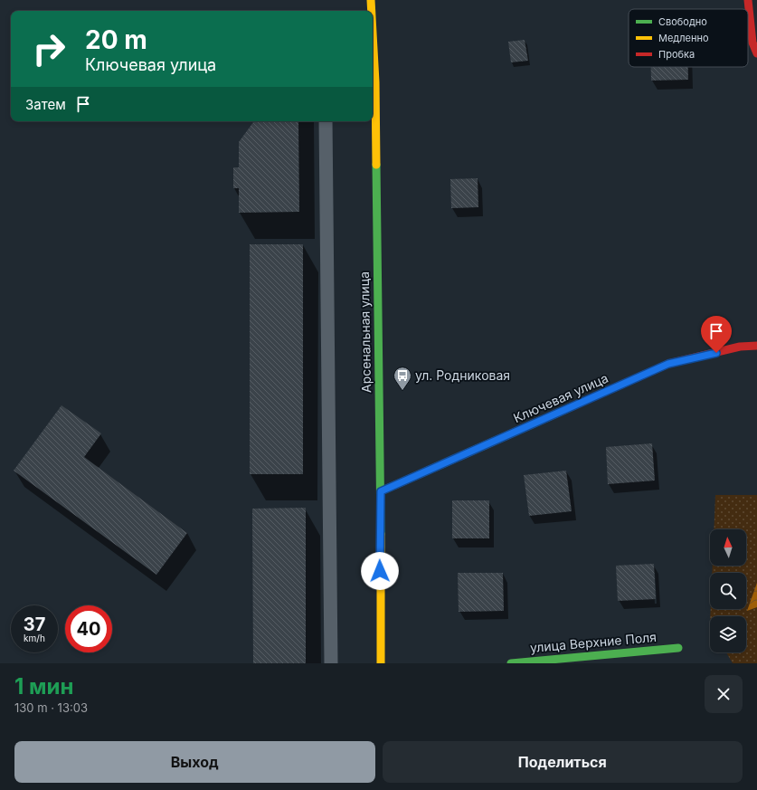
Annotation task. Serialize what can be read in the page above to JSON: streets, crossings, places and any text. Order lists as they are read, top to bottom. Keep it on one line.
{"streets":{"street":["Арсенальная улица","Ключевая улица","улица Верхние Поля"]},"crossings":[["Арсенальная улица","Ключевая улица"]],"places":{"bus stop":["ул. Родниковая"]},"legend":["Свободно","Медленно","Пробка"],"north":"top","page":{"turn":["20 m","Ключевая улица"],"then":"Затем","speed":"37 km/h","limit":"40","heading":["1 мин","130 m · 13:03"],"buttons":["Выход","Поделиться"]}}
